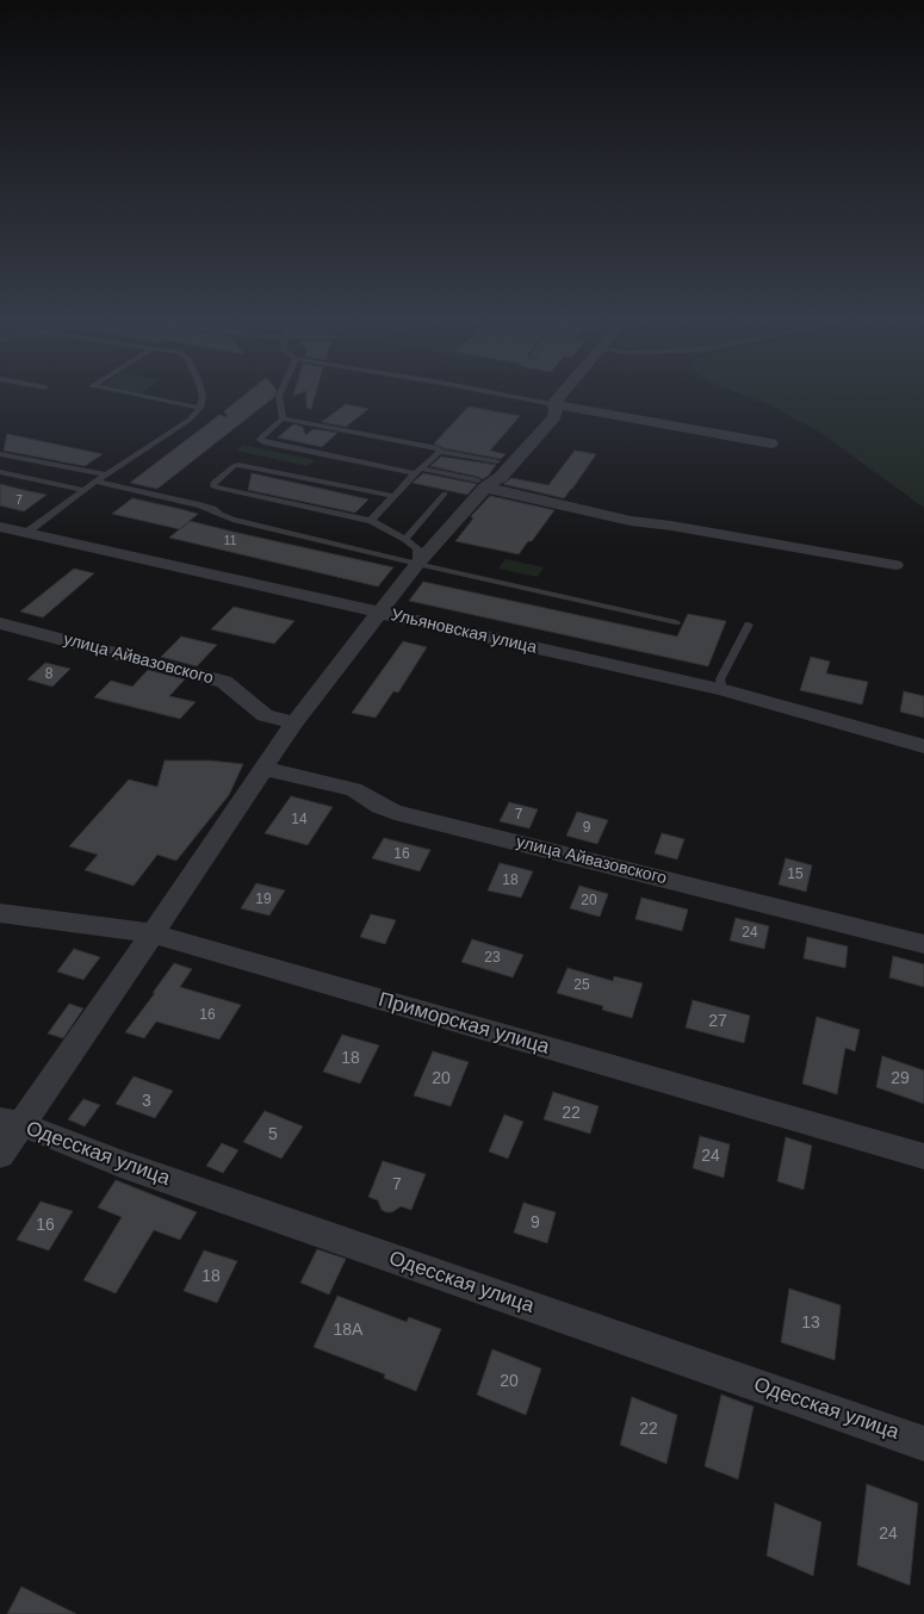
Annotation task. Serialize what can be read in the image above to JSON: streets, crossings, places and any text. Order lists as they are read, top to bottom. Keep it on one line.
{"streets":{"street":["Ульяновская улица","улица Айвазовского","Приморская улица","Одесская улица"]},"house_numbers":["7","11","8","7","14","9","16","15","18","19","20","24","23","25","16","27","18","20","29","3","22","5","24","7","9","16","18","13","18А","20","22","24"]}
